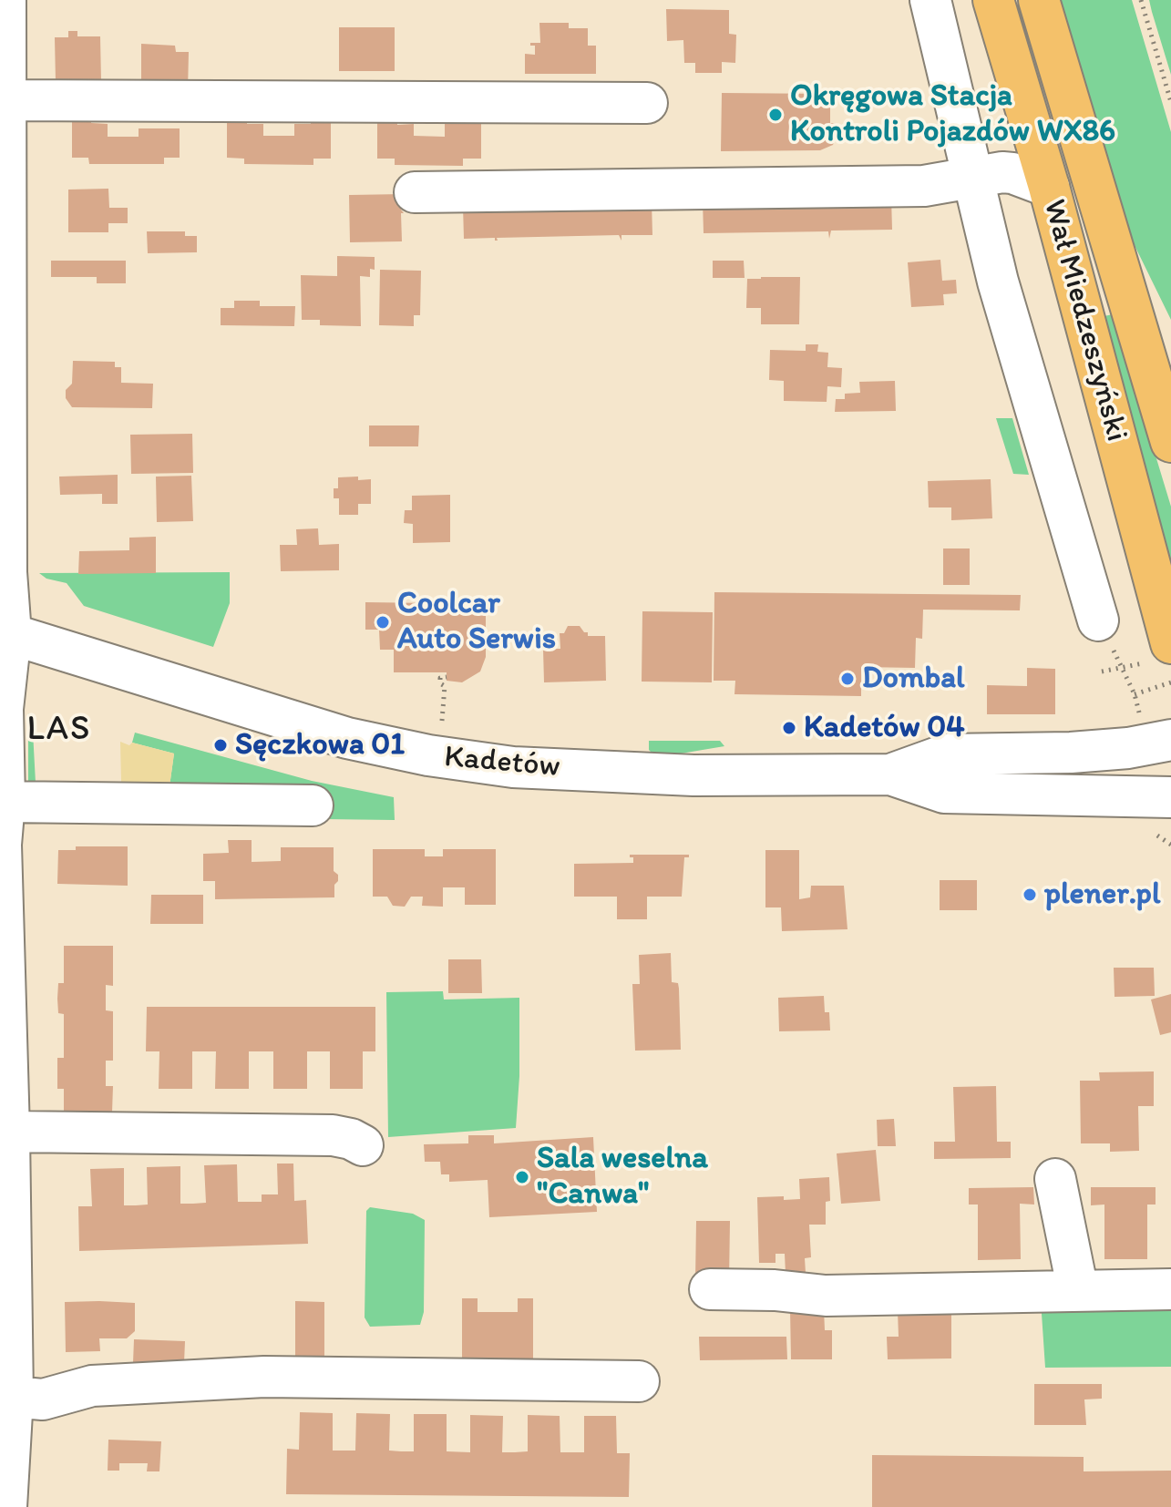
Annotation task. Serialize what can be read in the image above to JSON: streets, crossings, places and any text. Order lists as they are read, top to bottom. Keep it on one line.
{"streets":{"main road":["Wał Miedzeszyński"],"street":["Kadetów"]},"districts":["LAS"],"places":["Okręgowa Stacja Kontroli Pojazdów WX86","Coolcar Auto Serwis","Dombal","Kadetów 04","Sęczkowa 01","plener.pl","Sala weselna \"Canwa\""]}
